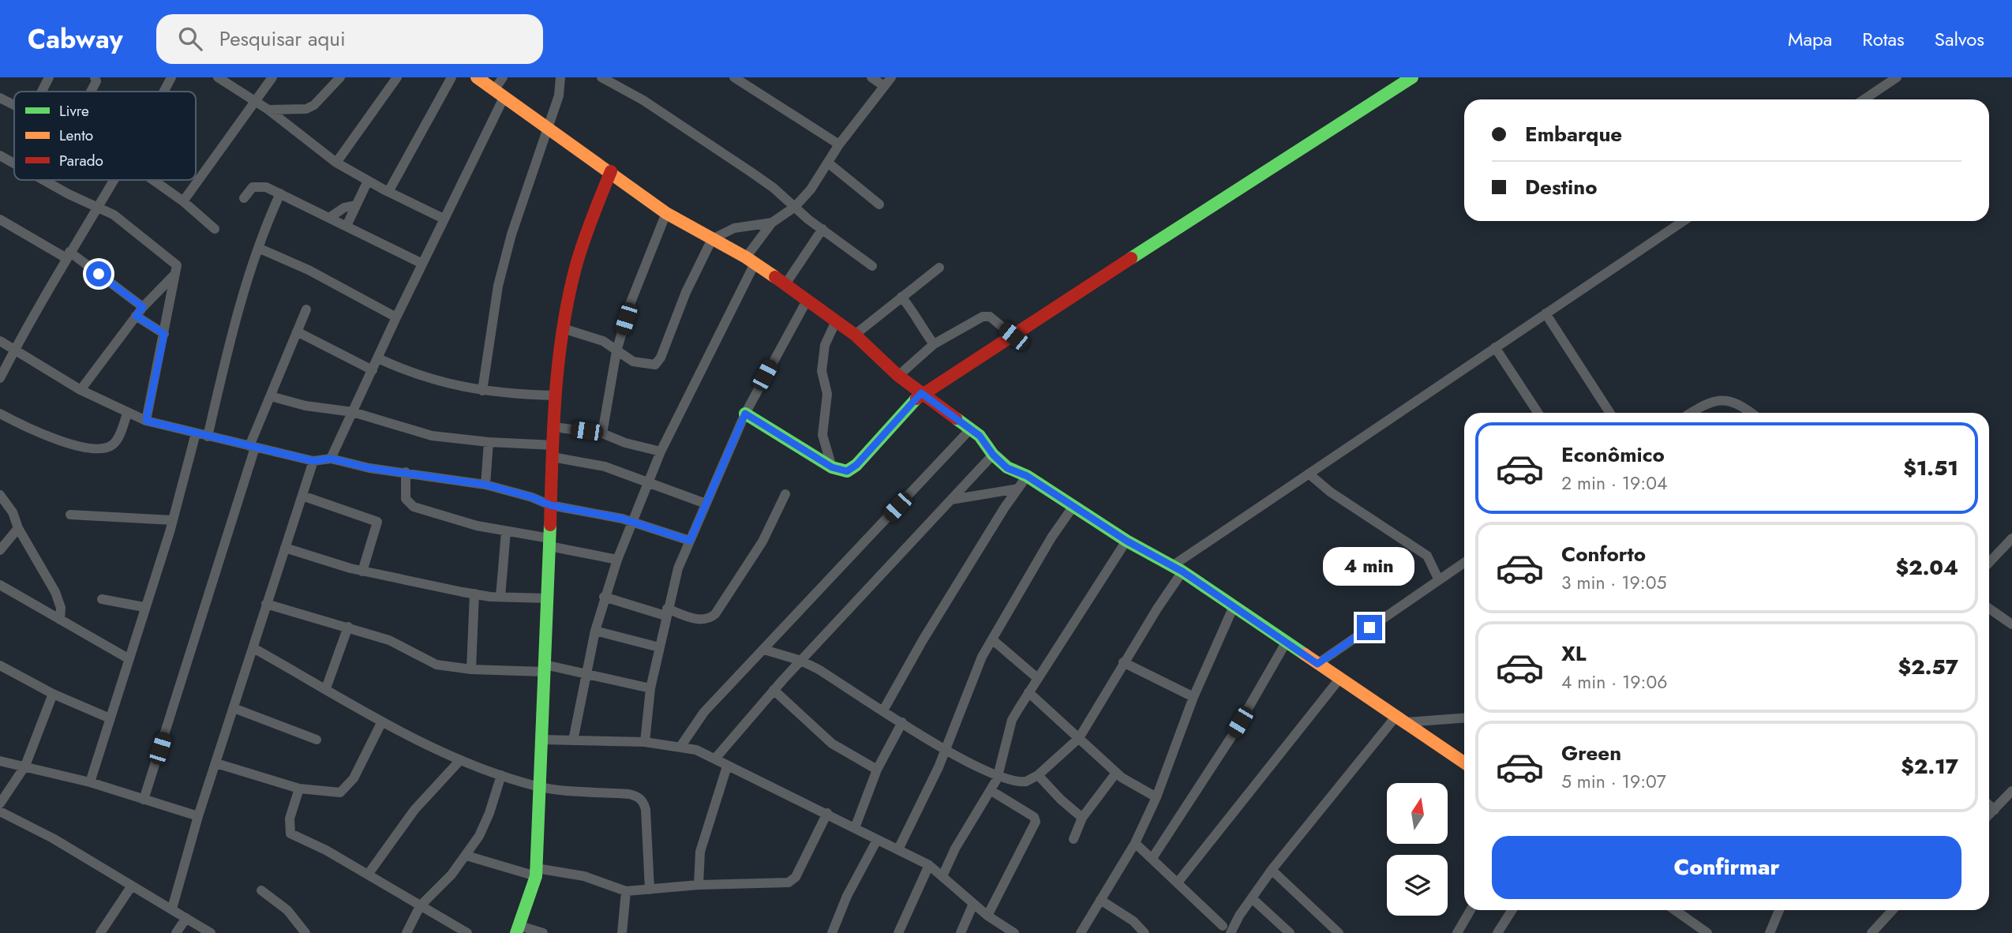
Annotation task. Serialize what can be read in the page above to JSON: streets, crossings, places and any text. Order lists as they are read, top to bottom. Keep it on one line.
{"legend":["Livre","Lento","Parado"],"north":"top","page":{"header":"Cabway","search":"Pesquisar aqui","nav":["Mapa","Rotas","Salvos"],"banner":["Embarque","Destino"],"list":[{"name":"Econômico","note":"2 min · 19:04","value":"$1.51"},{"name":"Conforto","note":"3 min · 19:05","value":"$2.04"},{"name":"XL","note":"4 min · 19:06","value":"$2.57"},{"name":"Green","note":"5 min · 19:07","value":"$2.17"}],"bubble":"4 min","buttons":"Confirmar"}}
